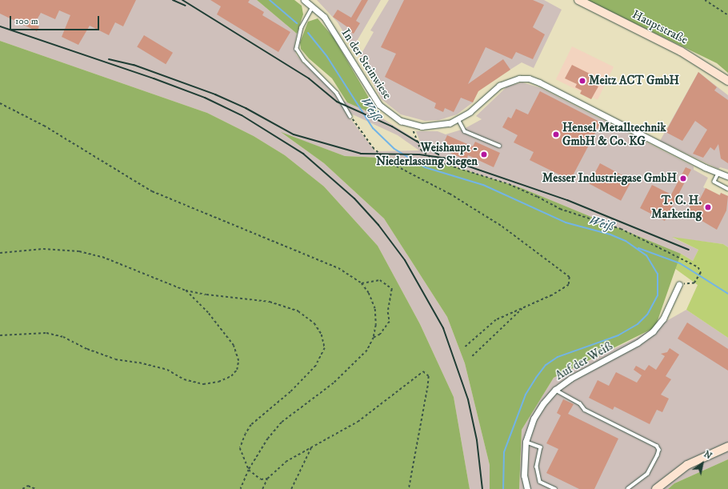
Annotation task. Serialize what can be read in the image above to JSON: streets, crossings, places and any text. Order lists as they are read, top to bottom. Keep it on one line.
{"streets":{"main road":["Hauptstraße"],"street":["In der Steinwiese","Auf der Weiß"]},"water":["Weiß"],"places":["Meitz ACT GmbH","Hensel Metalltechnik GmbH & Co. KG","Weishaupt - Niederlassung Siegen","Messer Industriegase GmbH","T. C. H. Marketing"],"scale_bar":"100 m","north":"top right"}
